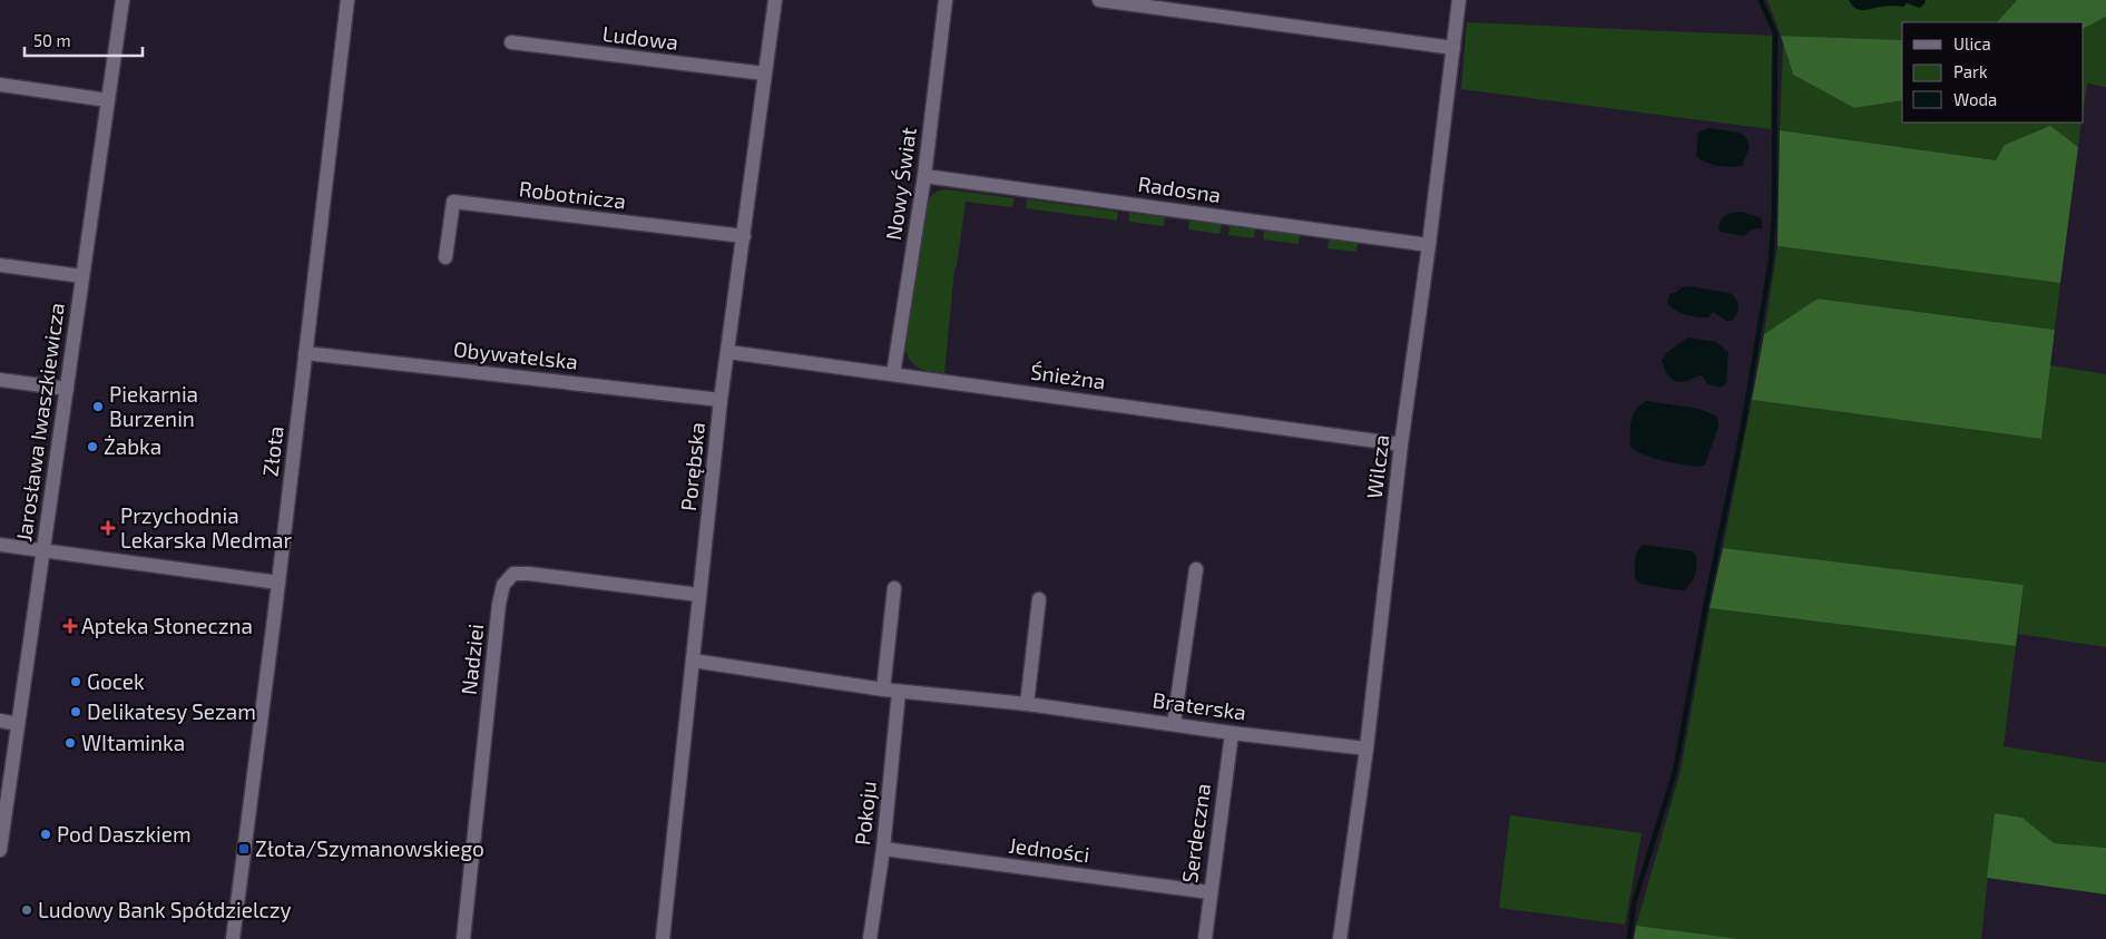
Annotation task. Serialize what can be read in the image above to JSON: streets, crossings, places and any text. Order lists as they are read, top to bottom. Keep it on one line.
{"streets":{"street":["Ludowa","Nowy Świat","Radosna","Robotnicza","Obywatelska","Śnieżna","Jarosława Iwaszkiewicza","Złota","Porębska","Wilcza","Nadziei","Braterska","Pokoju","Serdeczna","Jedności"]},"crossings":[["Ludowa","Porębska"],["Nowy Świat","Radosna"],["Nowy Świat","Śnieżna"],["Radosna","Wilcza"],["Robotnicza","Porębska"],["Obywatelska","Złota"],["Obywatelska","Porębska"],["Śnieżna","Porębska"],["Śnieżna","Wilcza"],["Porębska","Nadziei"],["Porębska","Braterska"],["Wilcza","Braterska"],["Braterska","Pokoju"],["Braterska","Serdeczna"],["Pokoju","Jedności"],["Serdeczna","Jedności"]],"places":{"other":["Piekarnia Burzenin","Żabka","Gocek","Delikatesy Sezam","WItaminka","Pod Daszkiem","Ludowy Bank Spółdzielczy"],"health":["Przychodnia Lekarska Medmar","Apteka Słoneczna"],"transit":["Złota/Szymanowskiego"]},"legend":["Ulica","Park","Woda"],"scale_bar":"50 m"}
